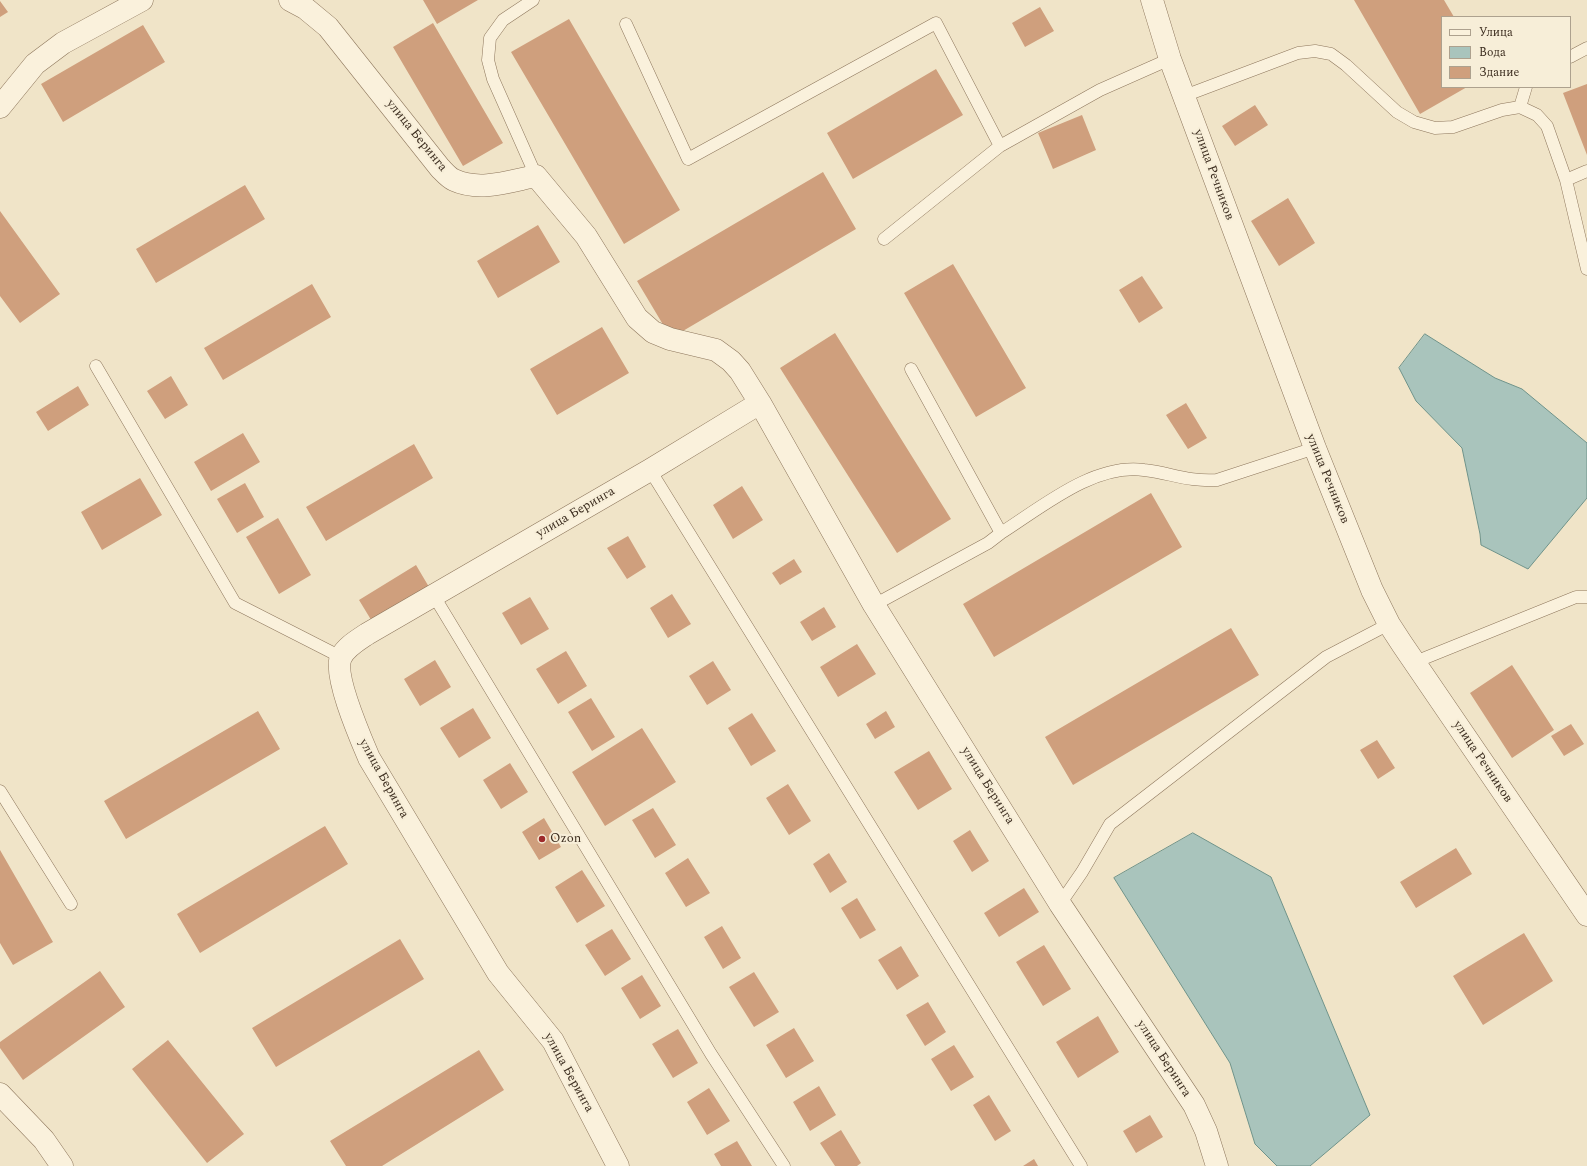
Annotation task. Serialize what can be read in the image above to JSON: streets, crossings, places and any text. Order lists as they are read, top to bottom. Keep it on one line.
{"streets":{"street":["улица Беринга","улица Речников"]},"places":["Ozon"],"legend":["Улица","Вода","Здание"]}
